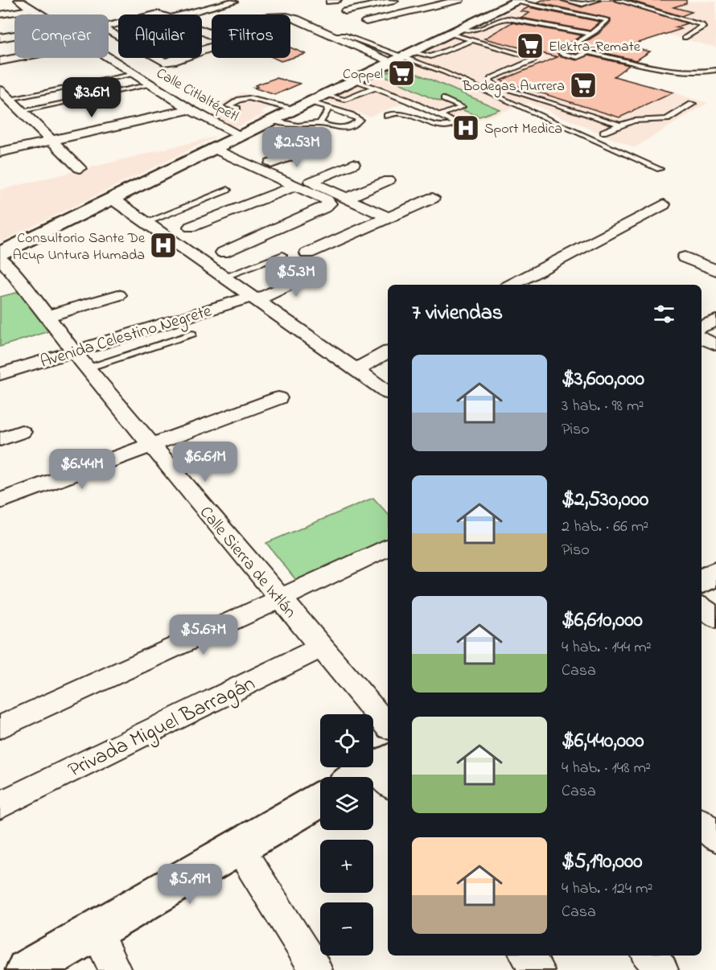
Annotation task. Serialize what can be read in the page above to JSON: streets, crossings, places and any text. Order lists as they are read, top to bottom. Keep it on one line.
{"streets":{"street":["Calle Citlaltépetl","Avenida Celestino Negrete","Calle Sierra de Ixtlán","Privada Miguel Barragán"]},"crossings":[["Avenida Celestino Negrete","Calle Sierra de Ixtlán"],["Calle Sierra de Ixtlán","Privada Miguel Barragán"]],"places":{"supermarket":["Elektra-Remate","Coppel","Bodegas Aurrera"],"hospital":["Sport Medica","Consultorio Sante De Acup Untura Humada"]},"page":{"chip":["Comprar","Alquilar","Filtros"],"price":["$3.6M","$2.53M","$5.3M","$6.61M","$6.44M","$5.67M","$5.19M"],"heading":"7 viviendas","list":[{"name":"$3,600,000","note":"3 hab. · 98 m² · Piso"},{"name":"$2,530,000","note":"2 hab. · 66 m² · Piso"},{"name":"$6,610,000","note":"4 hab. · 144 m² · Casa"},{"name":"$6,440,000","note":"4 hab. · 148 m² · Casa"},{"name":"$5,190,000","note":"4 hab. · 124 m² · Casa"}],"map_buttons":["+","−"]}}
